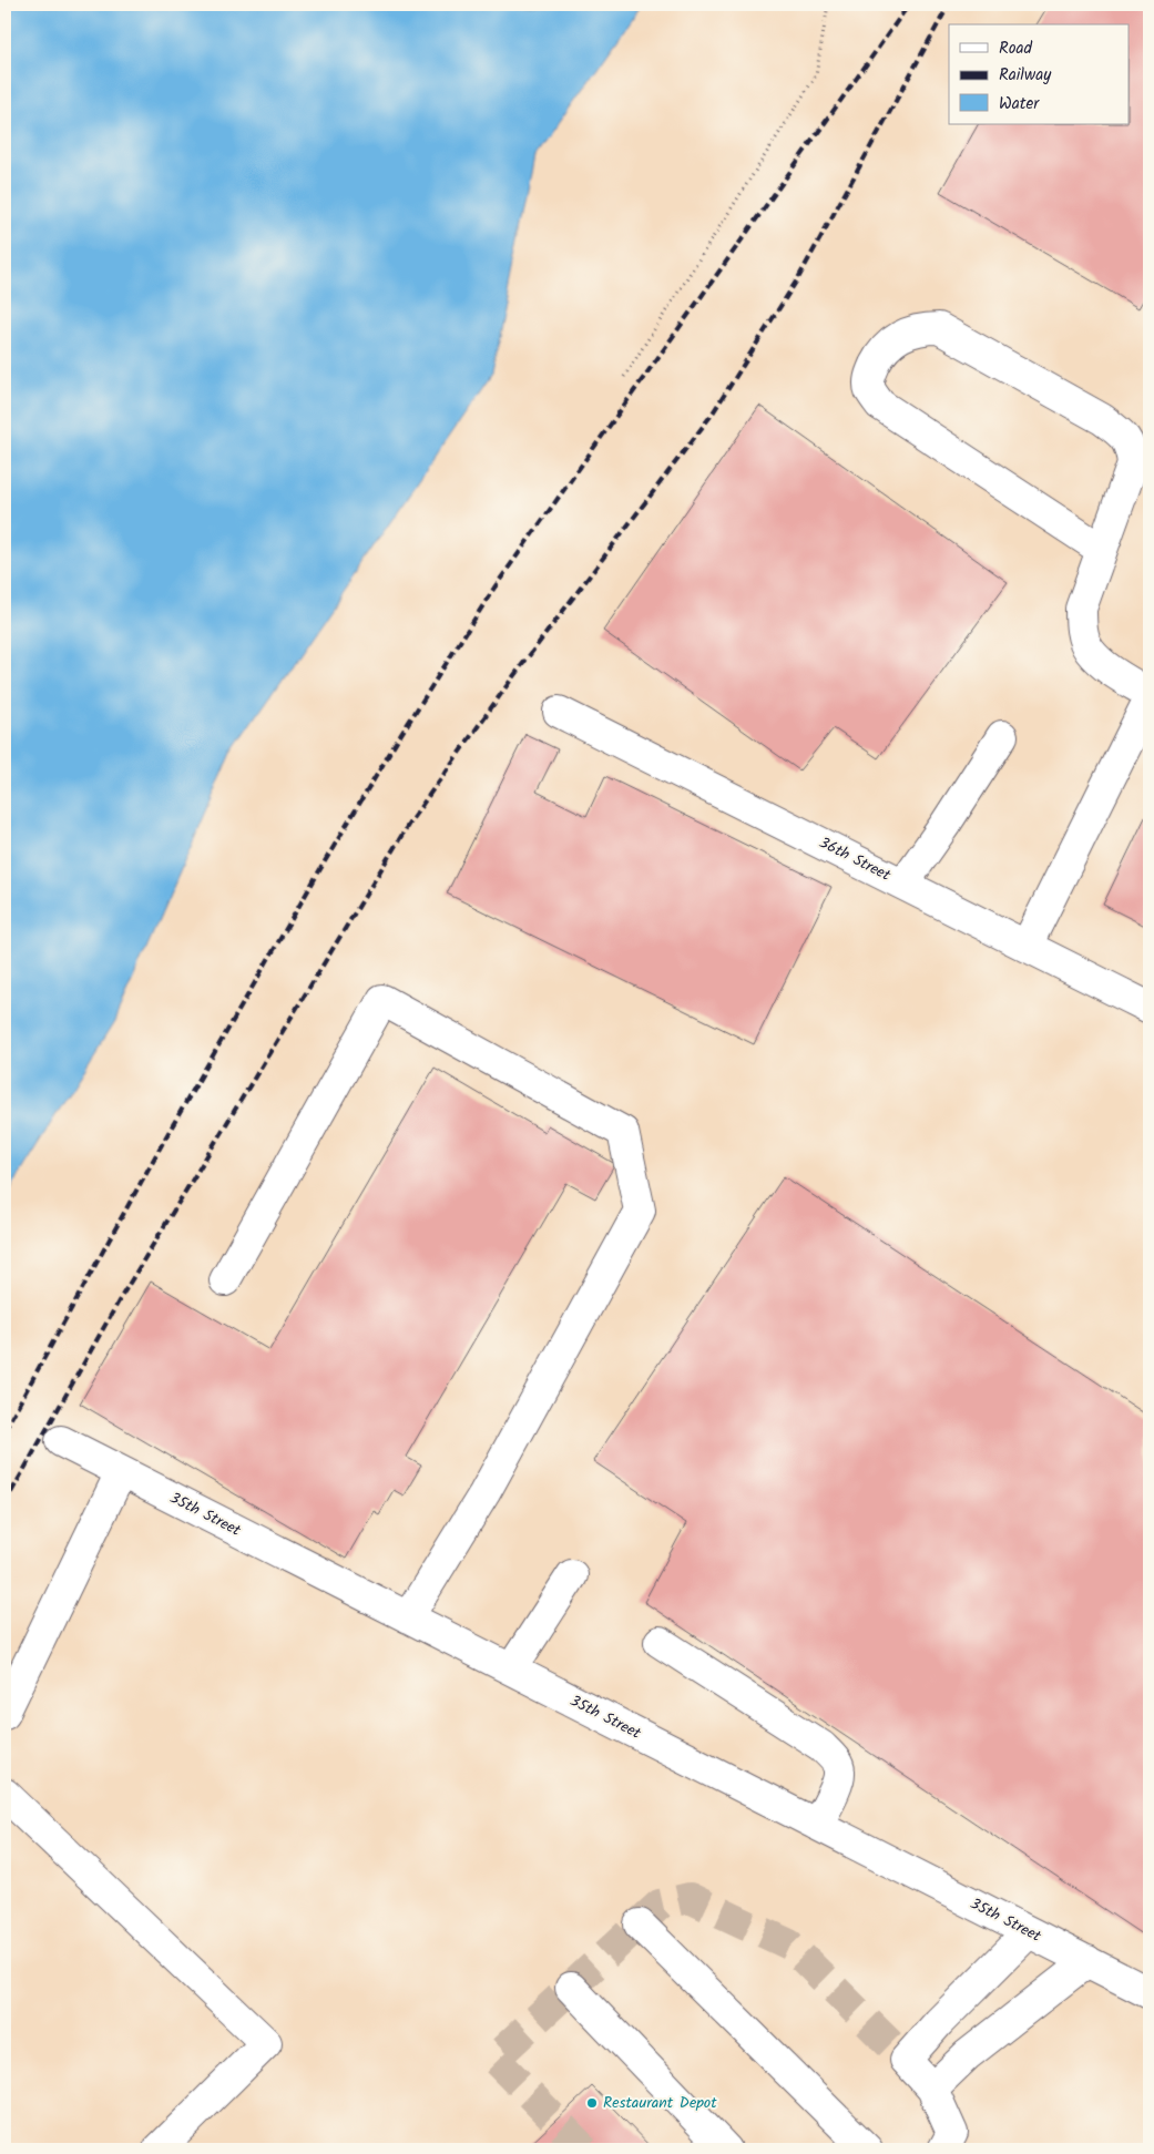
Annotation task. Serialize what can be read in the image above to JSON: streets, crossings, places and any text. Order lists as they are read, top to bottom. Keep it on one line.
{"streets":{"street":["36th Street","35th Street"]},"places":["Restaurant Depot"],"legend":["Road","Railway","Water"]}
